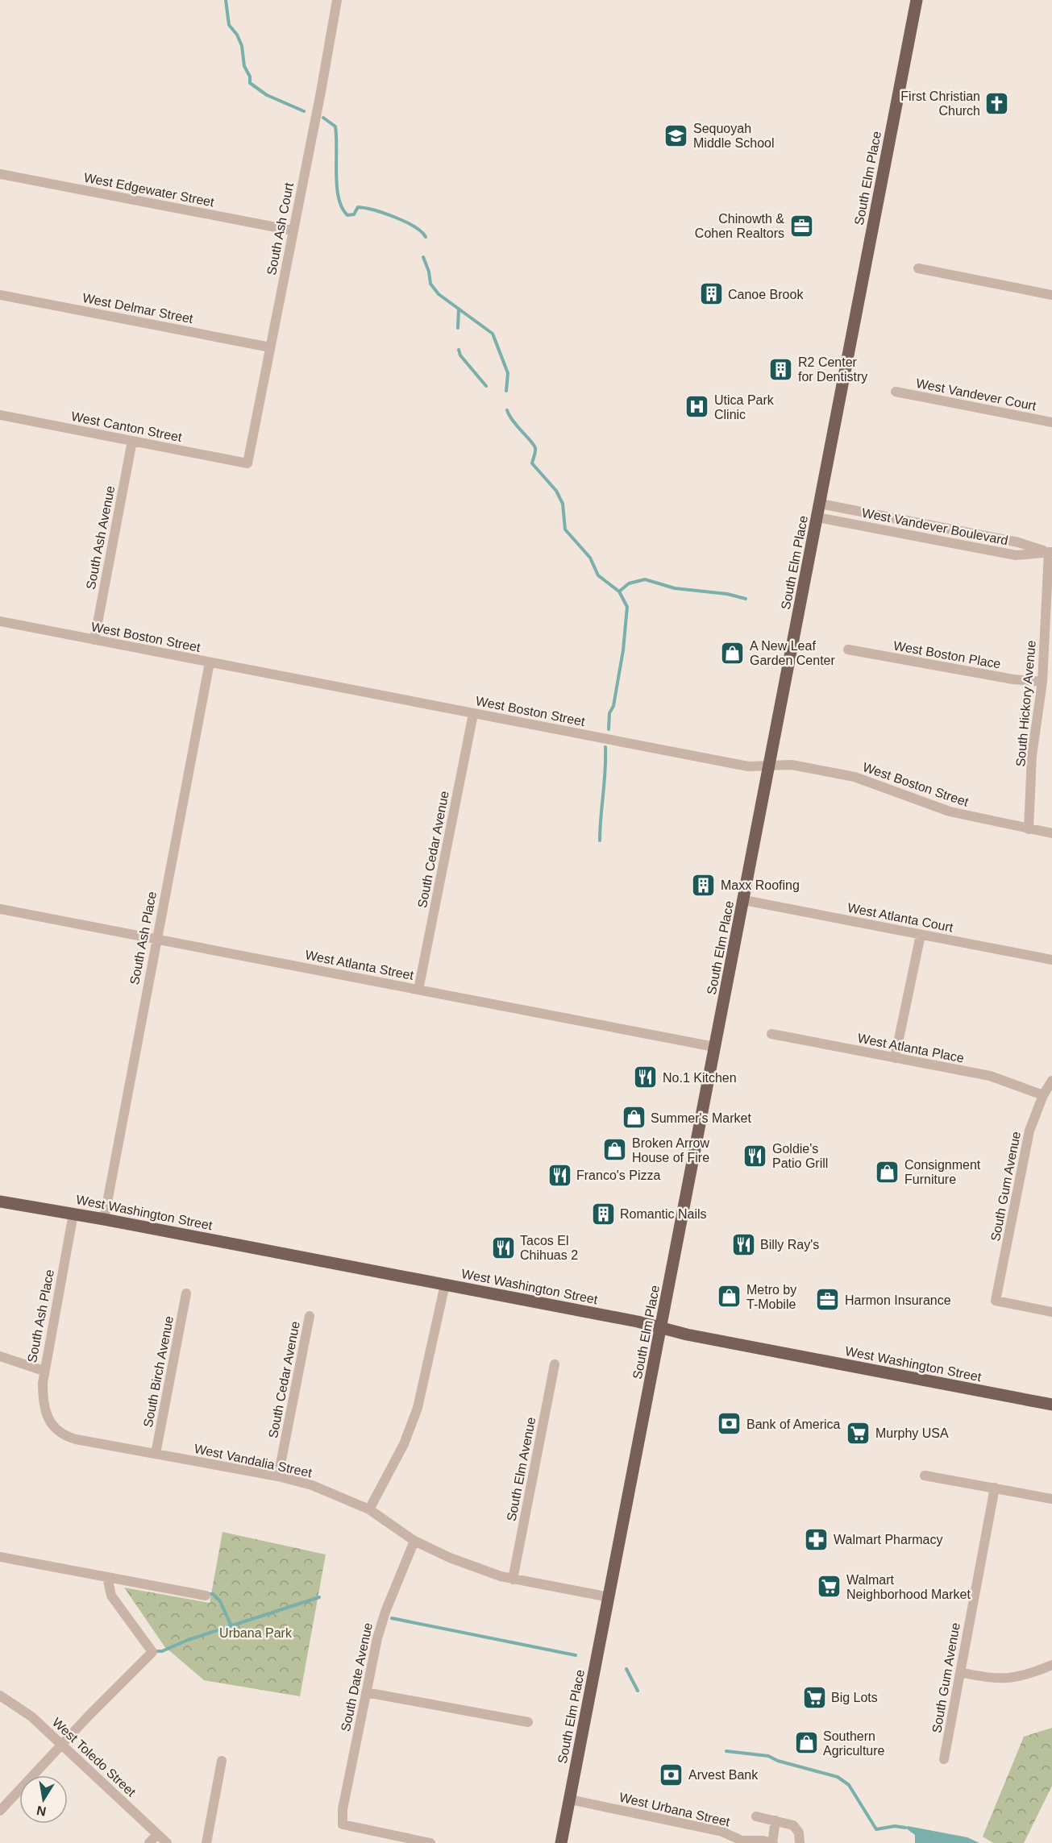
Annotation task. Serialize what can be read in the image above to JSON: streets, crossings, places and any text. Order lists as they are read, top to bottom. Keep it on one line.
{"streets":{"main road":["South Elm Place","West Washington Street"],"street":["West Edgewater Street","South Ash Court","West Delmar Street","West Vandever Court","West Canton Street","West Vandever Boulevard","South Ash Avenue","West Boston Street","West Boston Place","South Hickory Avenue","South Cedar Avenue","West Atlanta Court","South Ash Place","West Atlanta Street","West Atlanta Place","South Gum Avenue","South Birch Avenue","West Vandalia Street","South Elm Avenue","South Date Avenue","West Toledo Street","West Urbana Street"]},"crossings":[["South Elm Place","West Vandever Boulevard"],["South Elm Place","West Boston Street"],["South Elm Place","West Atlanta Court"],["South Elm Place","West Atlanta Street"],["South Elm Place","West Washington Street"],["South Elm Place","West Vandalia Street"],["South Elm Place","West Urbana Street"],["West Edgewater Street","South Ash Court"],["South Ash Court","West Delmar Street"],["South Ash Court","West Canton Street"],["West Canton Street","South Ash Avenue"],["West Vandever Boulevard","South Hickory Avenue"],["South Ash Avenue","West Boston Street"],["West Boston Street","South Hickory Avenue"],["West Boston Street","South Cedar Avenue"],["West Boston Street","South Ash Place"],["West Boston Place","South Hickory Avenue"],["South Cedar Avenue","West Atlanta Street"],["South Cedar Avenue","West Vandalia Street"],["South Ash Place","West Atlanta Street"],["South Ash Place","West Washington Street"],["South Ash Place","West Vandalia Street"],["West Atlanta Place","South Gum Avenue"],["South Birch Avenue","West Vandalia Street"],["West Vandalia Street","South Elm Avenue"],["West Vandalia Street","South Date Avenue"]],"parks":["Urbana Park"],"places":{"church":["First Christian Church"],"school or university":["Sequoyah Middle School"],"office":["Chinowth & Cohen Realtors","Harmon Insurance"],"building":["Canoe Brook","R2 Center for Dentistry","Maxx Roofing","Romantic Nails"],"hospital":["Utica Park Clinic"],"shop":["A New Leaf Garden Center","Summer's Market","Broken Arrow House of Fire","Consignment Furniture","Metro by T-Mobile","Southern Agriculture"],"restaurant":["No.1 Kitchen","Goldie's Patio Grill","Franco's Pizza","Billy Ray's","Tacos El Chihuas 2"],"bank":["Bank of America","Arvest Bank"],"supermarket":["Murphy USA","Walmart Neighborhood Market","Big Lots"],"pharmacy":["Walmart Pharmacy"]},"north":"bottom"}
